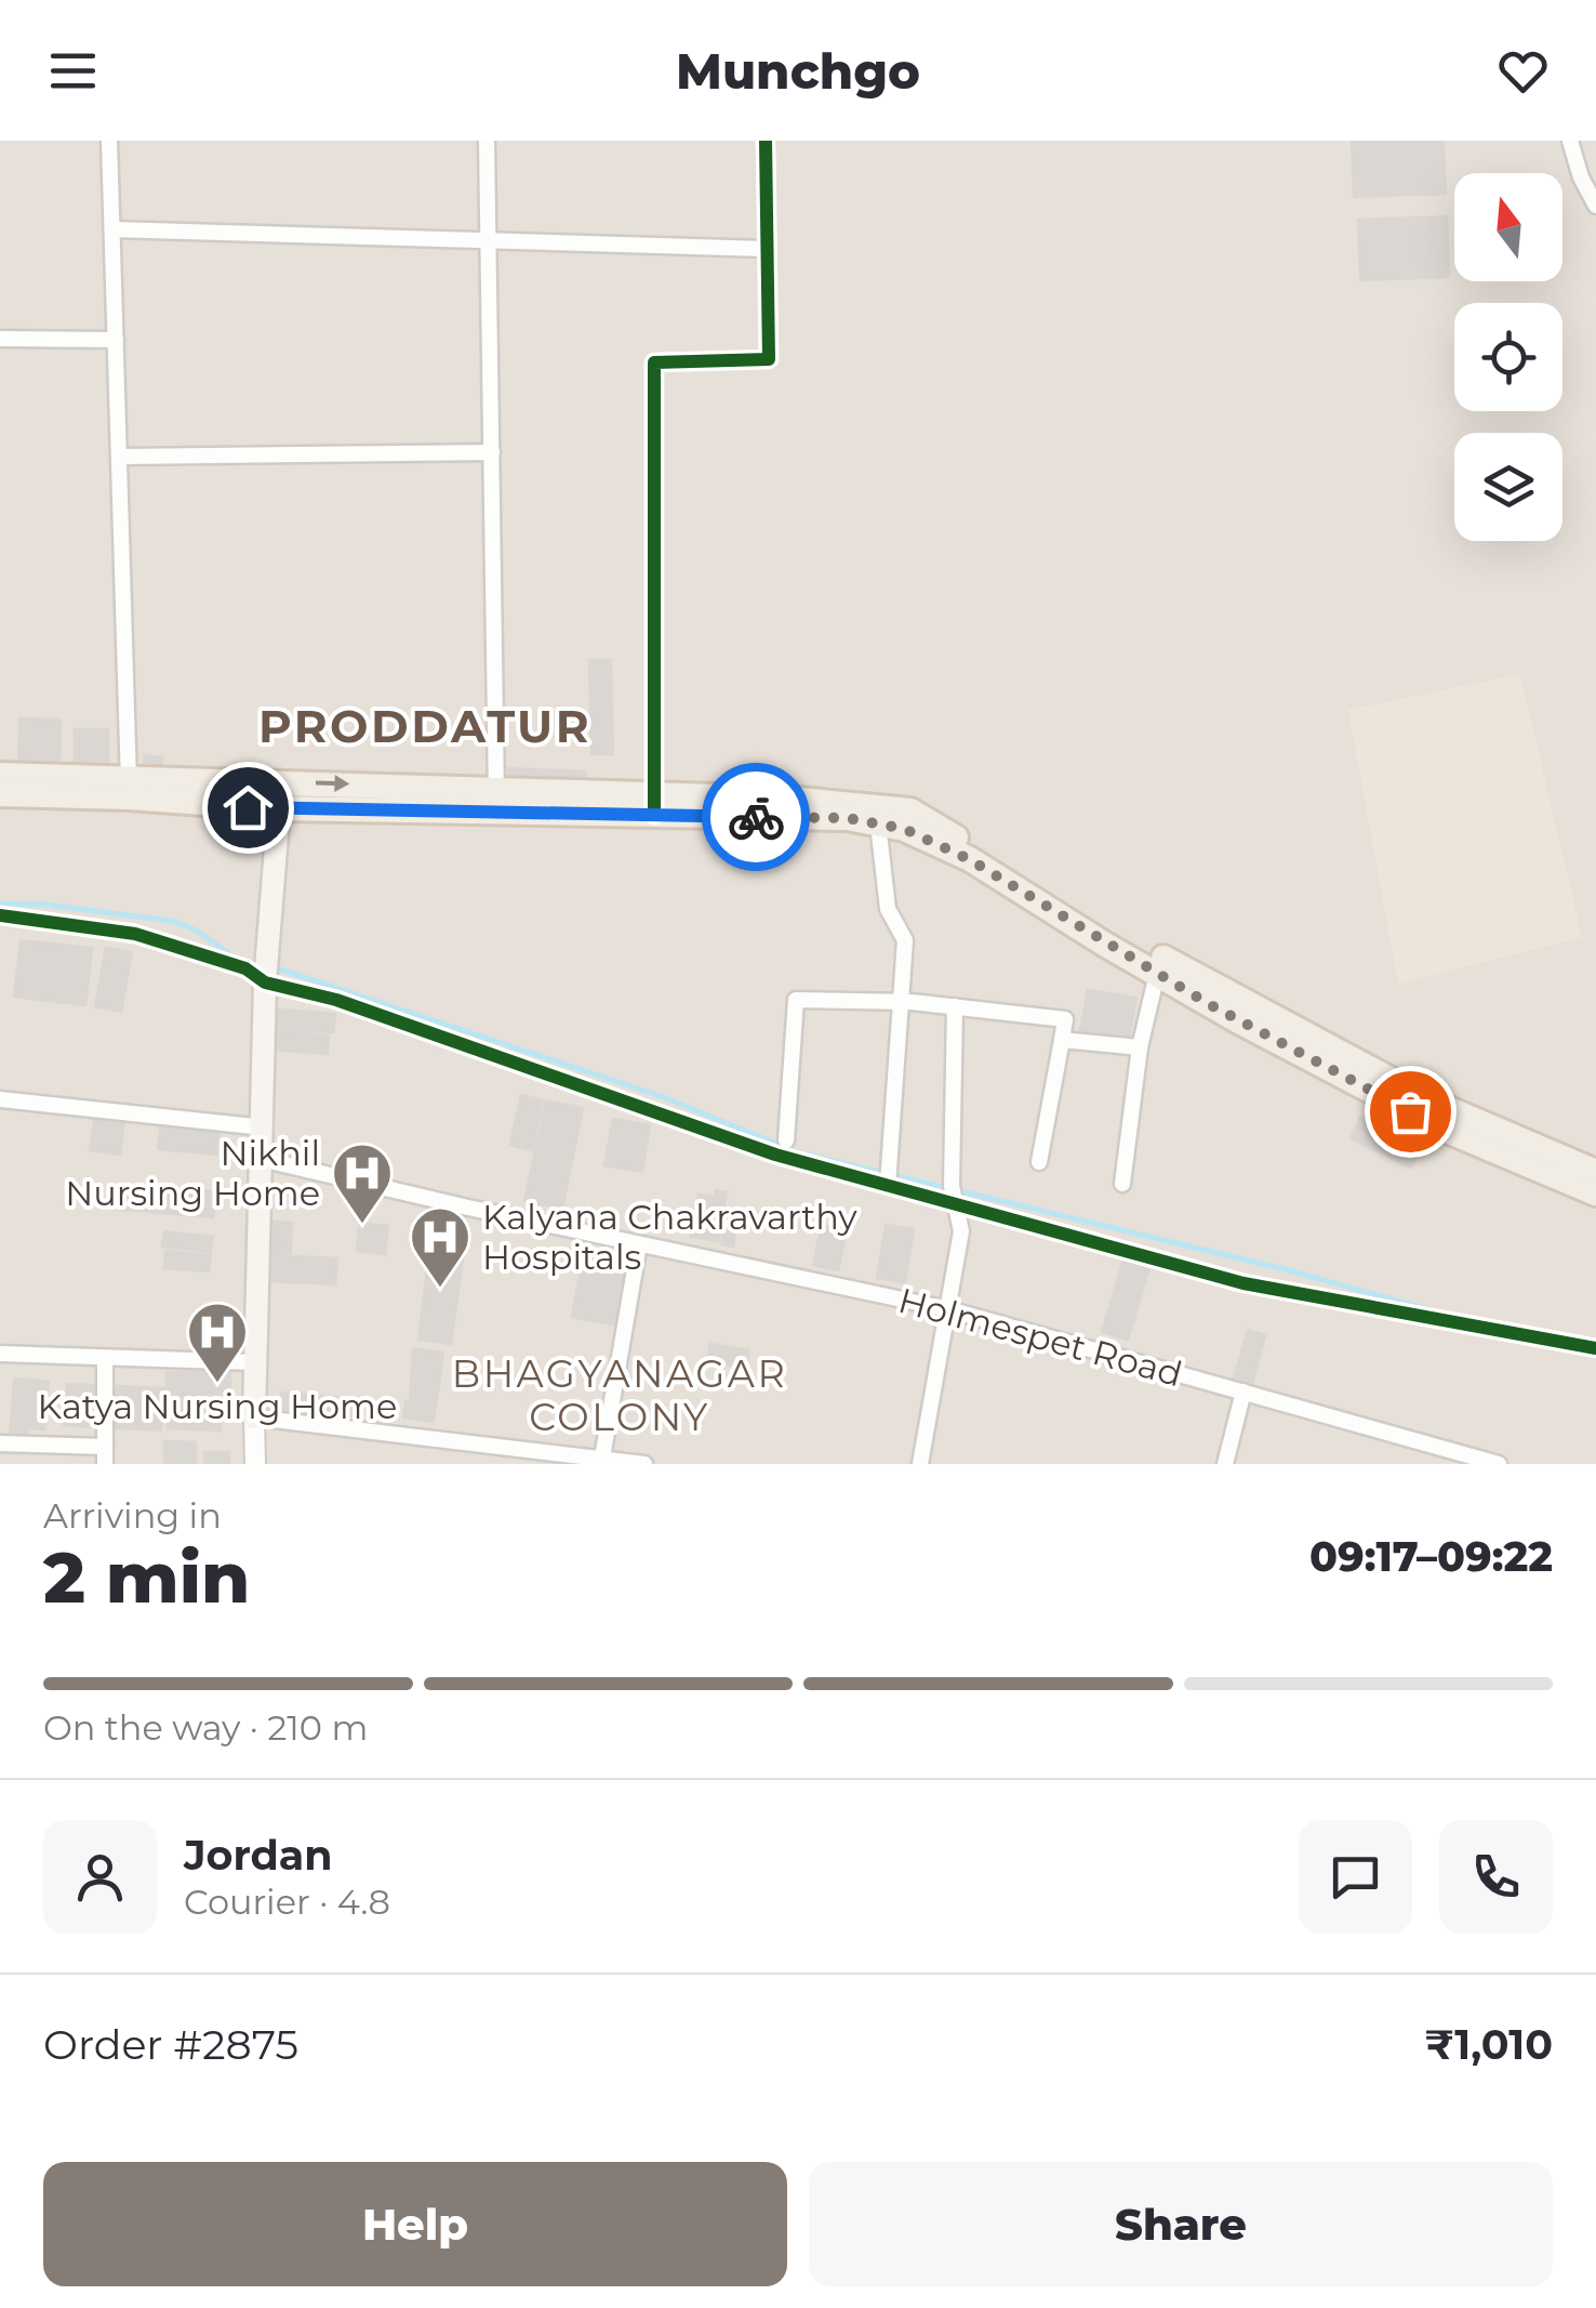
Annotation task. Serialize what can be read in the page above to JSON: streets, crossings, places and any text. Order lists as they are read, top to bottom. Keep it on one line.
{"streets":{"street":["Holmespet Road"]},"districts":["PRODDATUR","BHAGYANAGAR COLONY"],"places":{"hospital":["Nikhil Nursing Home","Kalyana Chakravarthy Hospitals","Katya Nursing Home"]},"north":"top","page":{"header":"Munchgo","heading":["2 min","Arriving in","09:17–09:22"],"panel":["Jordan","Courier · 4.8","Order #2875","₹1,010"],"bar":"On the way · 210 m","buttons":["Help","Share"]}}
